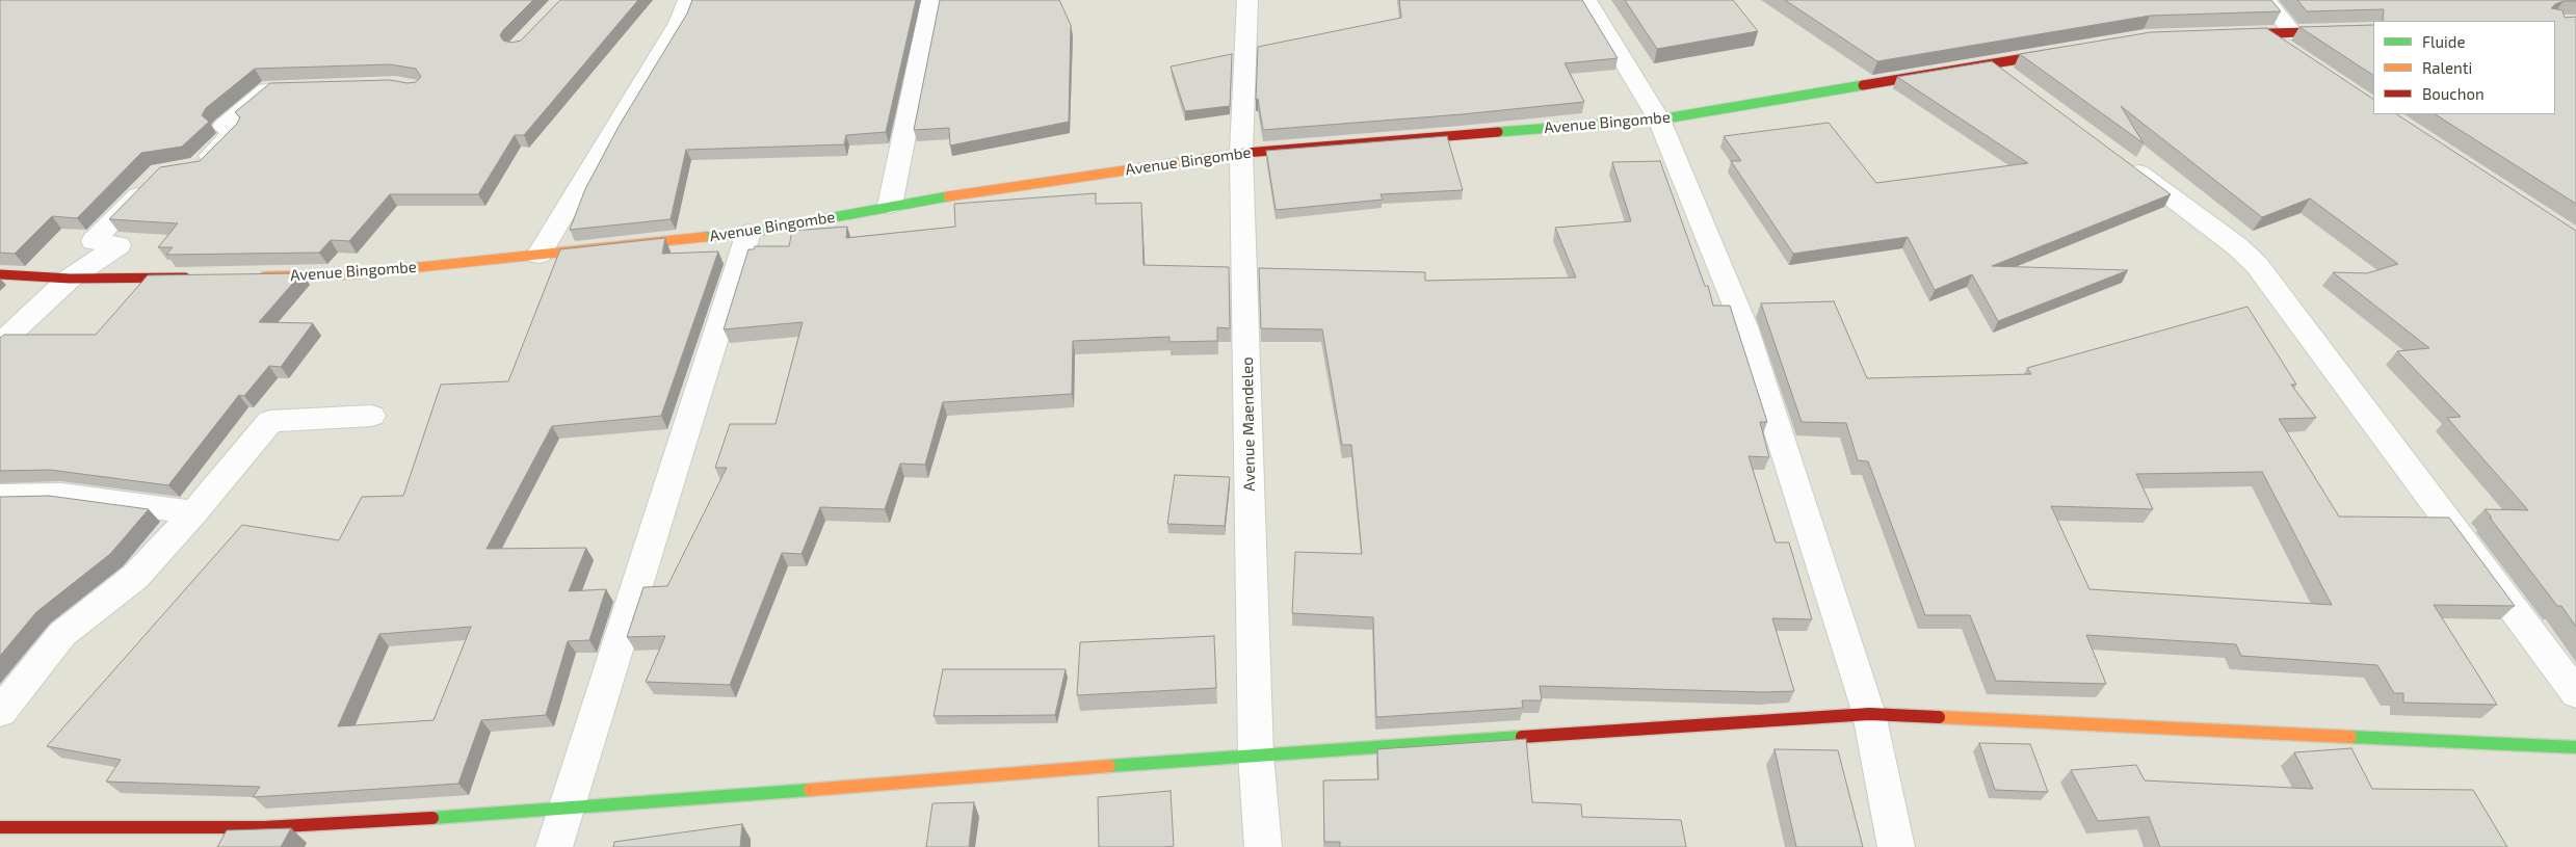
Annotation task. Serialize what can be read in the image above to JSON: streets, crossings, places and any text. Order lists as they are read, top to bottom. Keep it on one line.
{"streets":{"street":["Avenue Bingombe","Avenue Maendeleo"]},"crossings":[["Avenue Bingombe","Avenue Maendeleo"]],"legend":["Fluide","Ralenti","Bouchon"]}
